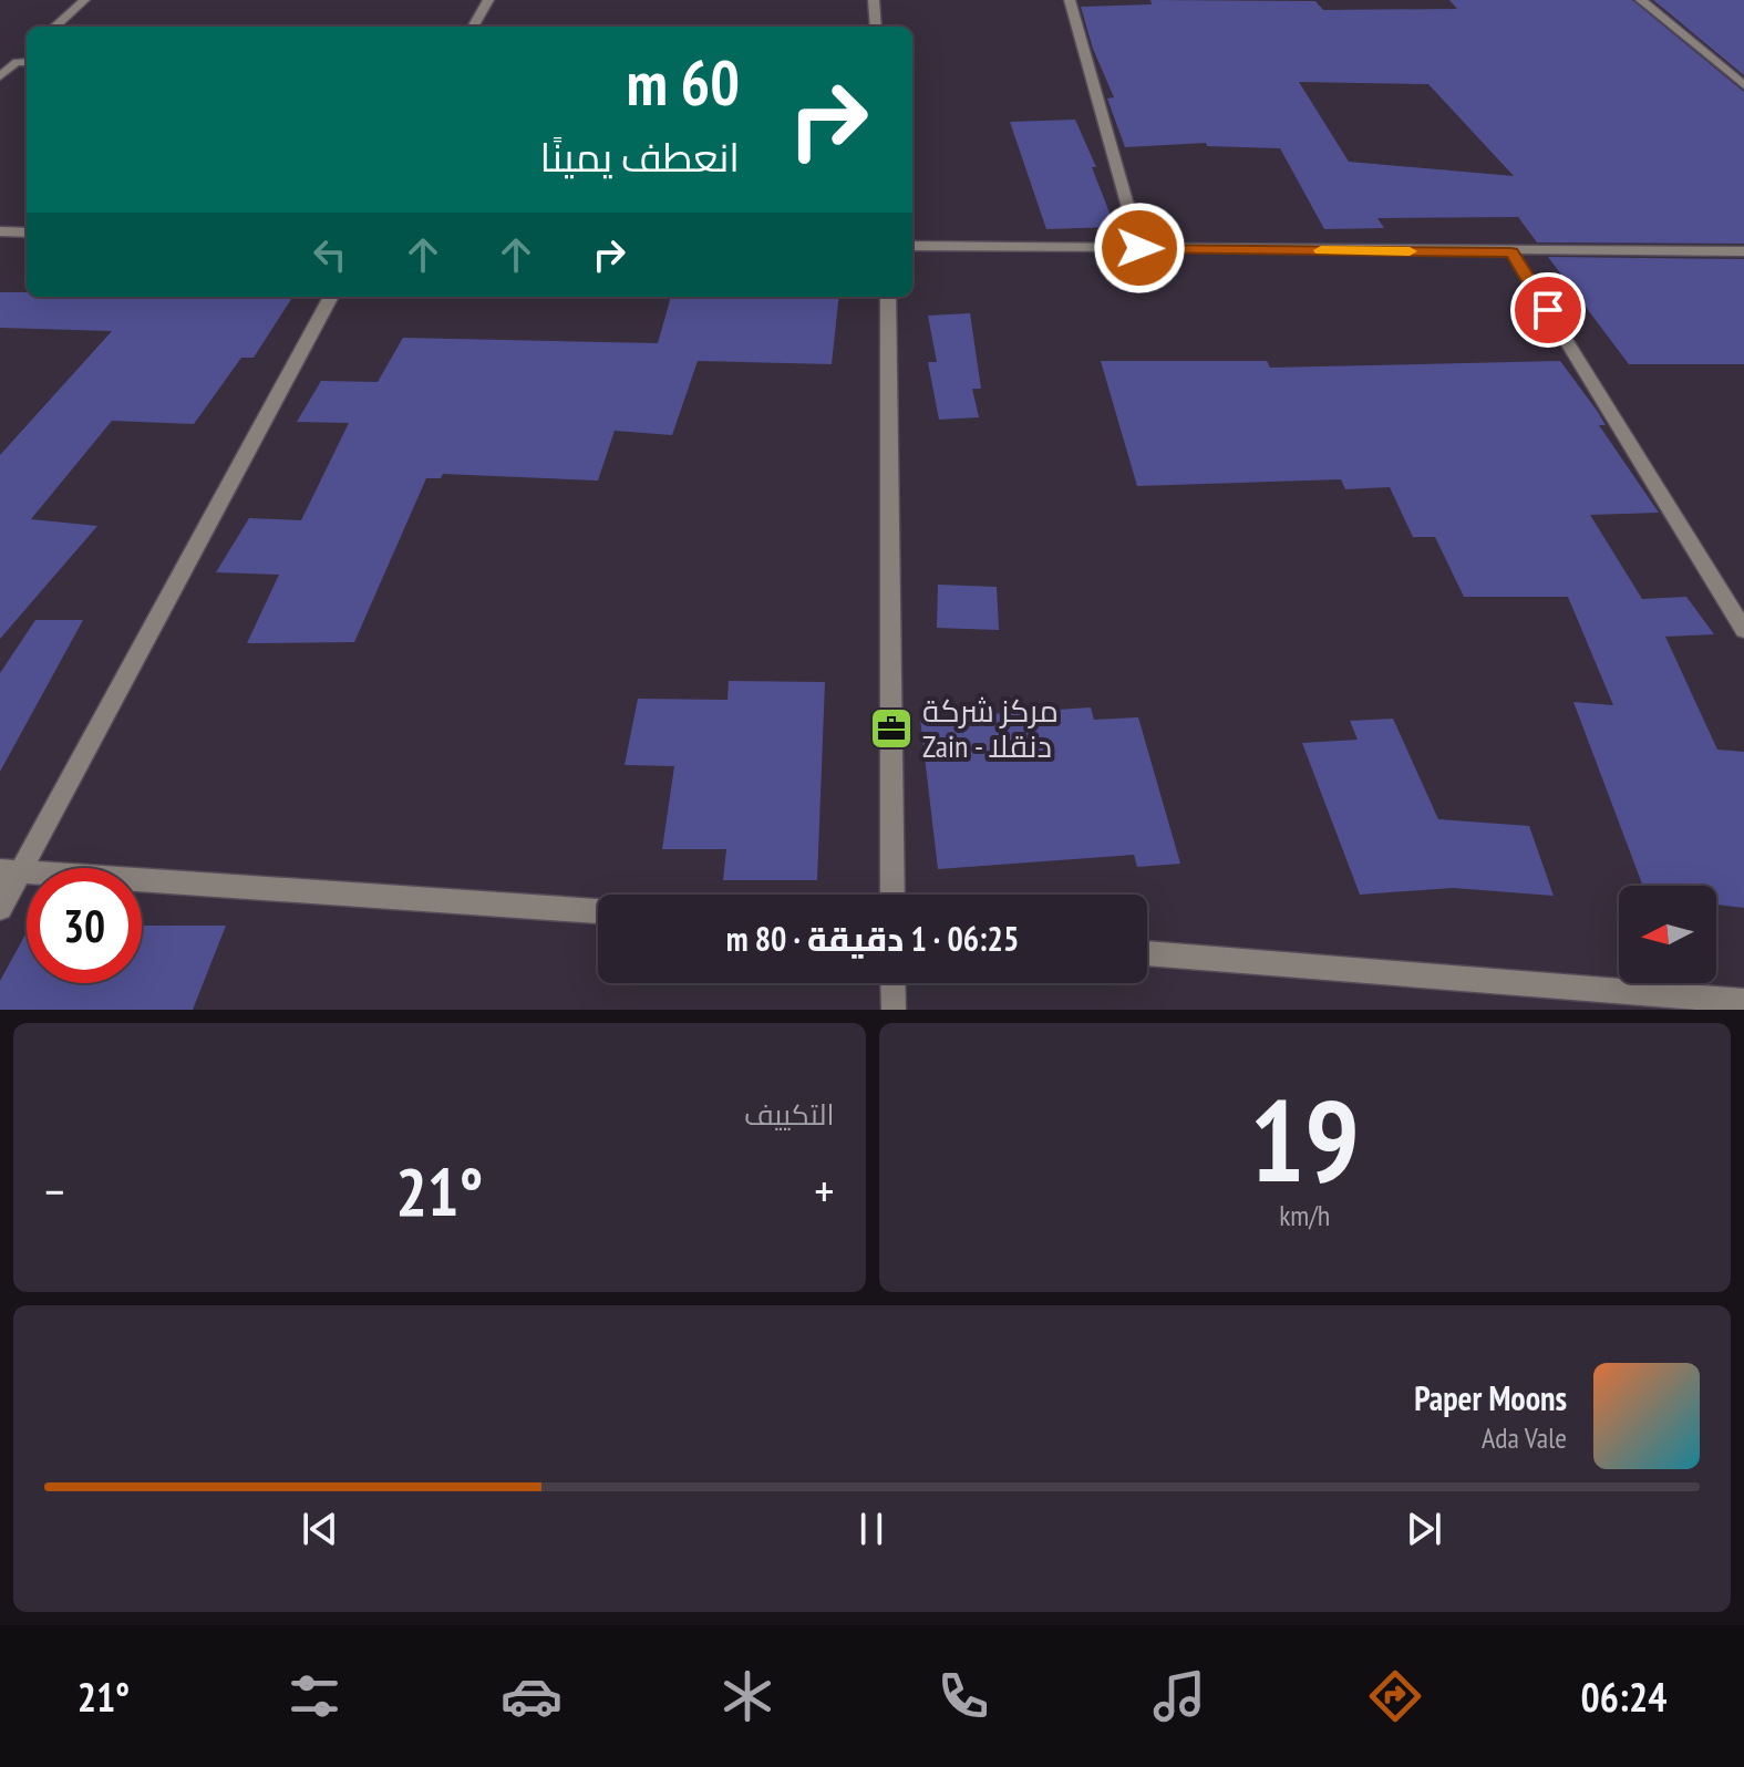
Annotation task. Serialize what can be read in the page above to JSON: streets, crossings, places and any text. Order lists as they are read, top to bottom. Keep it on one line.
{"places":{"office":["مركز شركة Zain - دنقلا"]},"north":"left","page":{"turn":["60 m","انعطف يمينًا"],"limit":"30","trip":"06:25 · 1 دقيقة · 80 m","tile":[["19","km/h"],"التكييف"],"heat":["−","21°","+"],"song":["Paper Moons","Ada Vale"],"tabs":["06:24","21°"]}}
